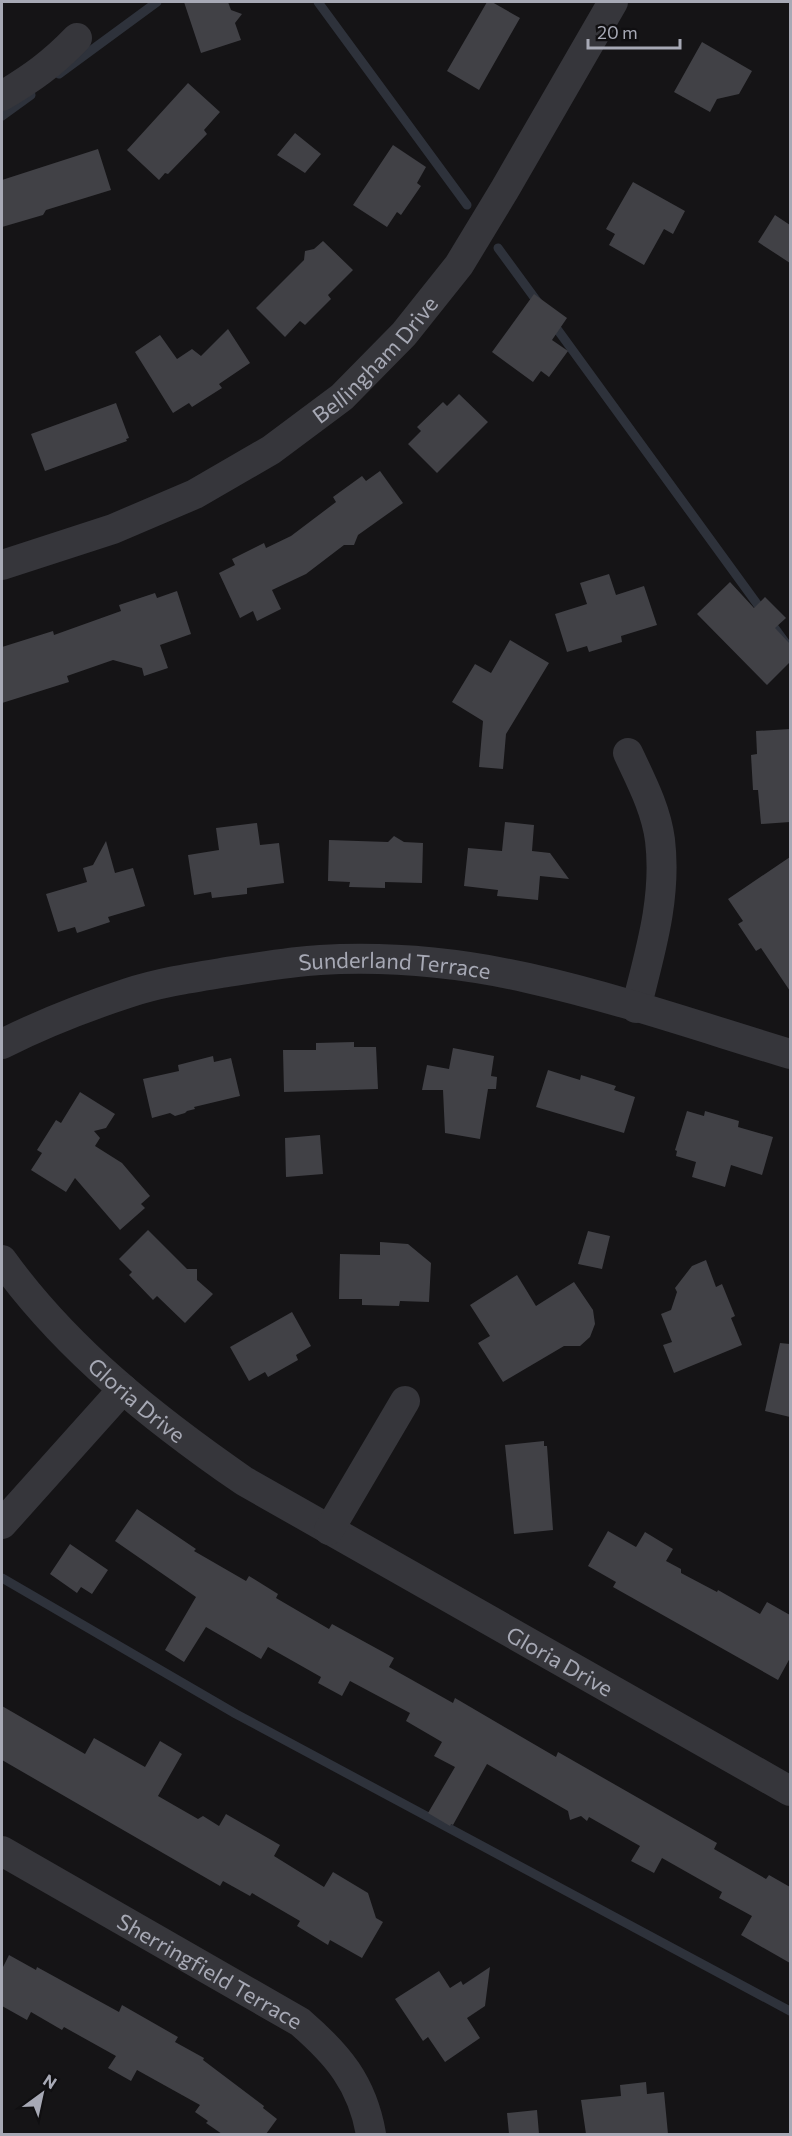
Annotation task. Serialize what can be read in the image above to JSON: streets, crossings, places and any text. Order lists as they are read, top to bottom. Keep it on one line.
{"streets":{"street":["Bellingham Drive","Sunderland Terrace","Gloria Drive","Sherringfield Terrace"]},"scale_bar":"20 m","north":"top right"}
